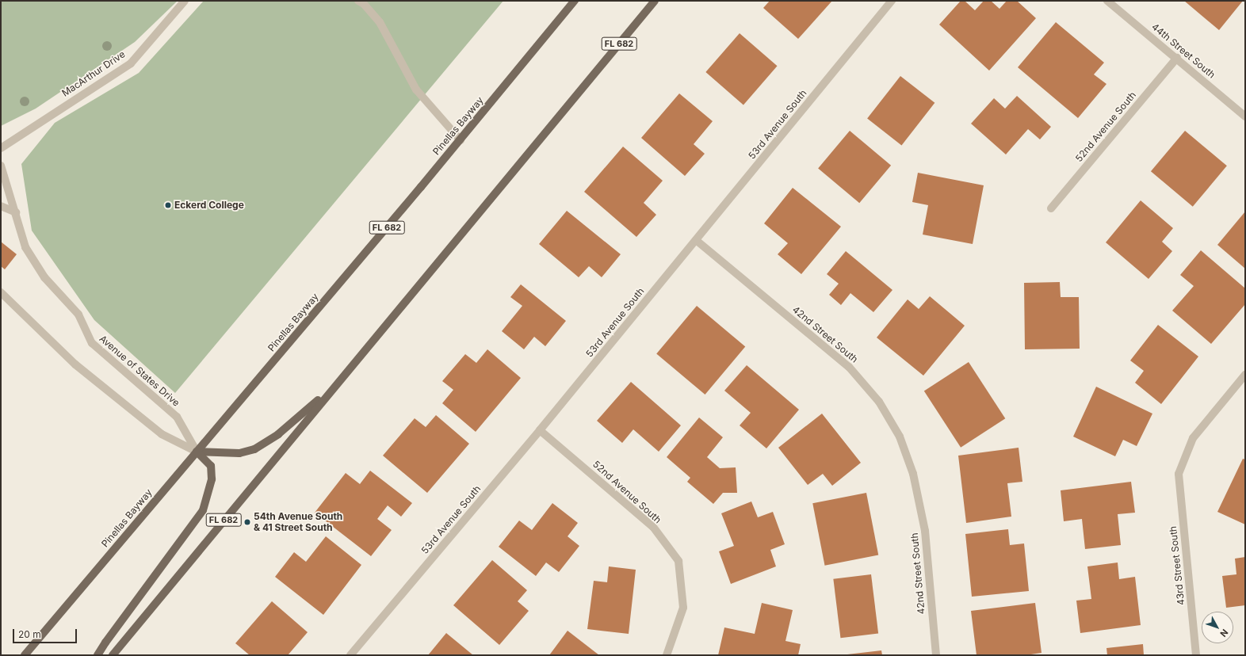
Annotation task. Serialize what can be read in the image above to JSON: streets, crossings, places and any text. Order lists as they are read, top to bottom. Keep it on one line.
{"streets":{"main road":["FL 682","Pinellas Bayway"],"street":["44th Street South","MacArthur Drive","53rd Avenue South","52nd Avenue South","42nd Street South","Avenue of States Drive","43rd Street South"]},"crossings":[["44th Street South","52nd Avenue South"],["53rd Avenue South","52nd Avenue South"],["53rd Avenue South","42nd Street South"],["Pinellas Bayway","Avenue of States Drive"]],"places":["Eckerd College","54th Avenue South & 41 Street South"],"scale_bar":"20 m","north":"bottom right"}
